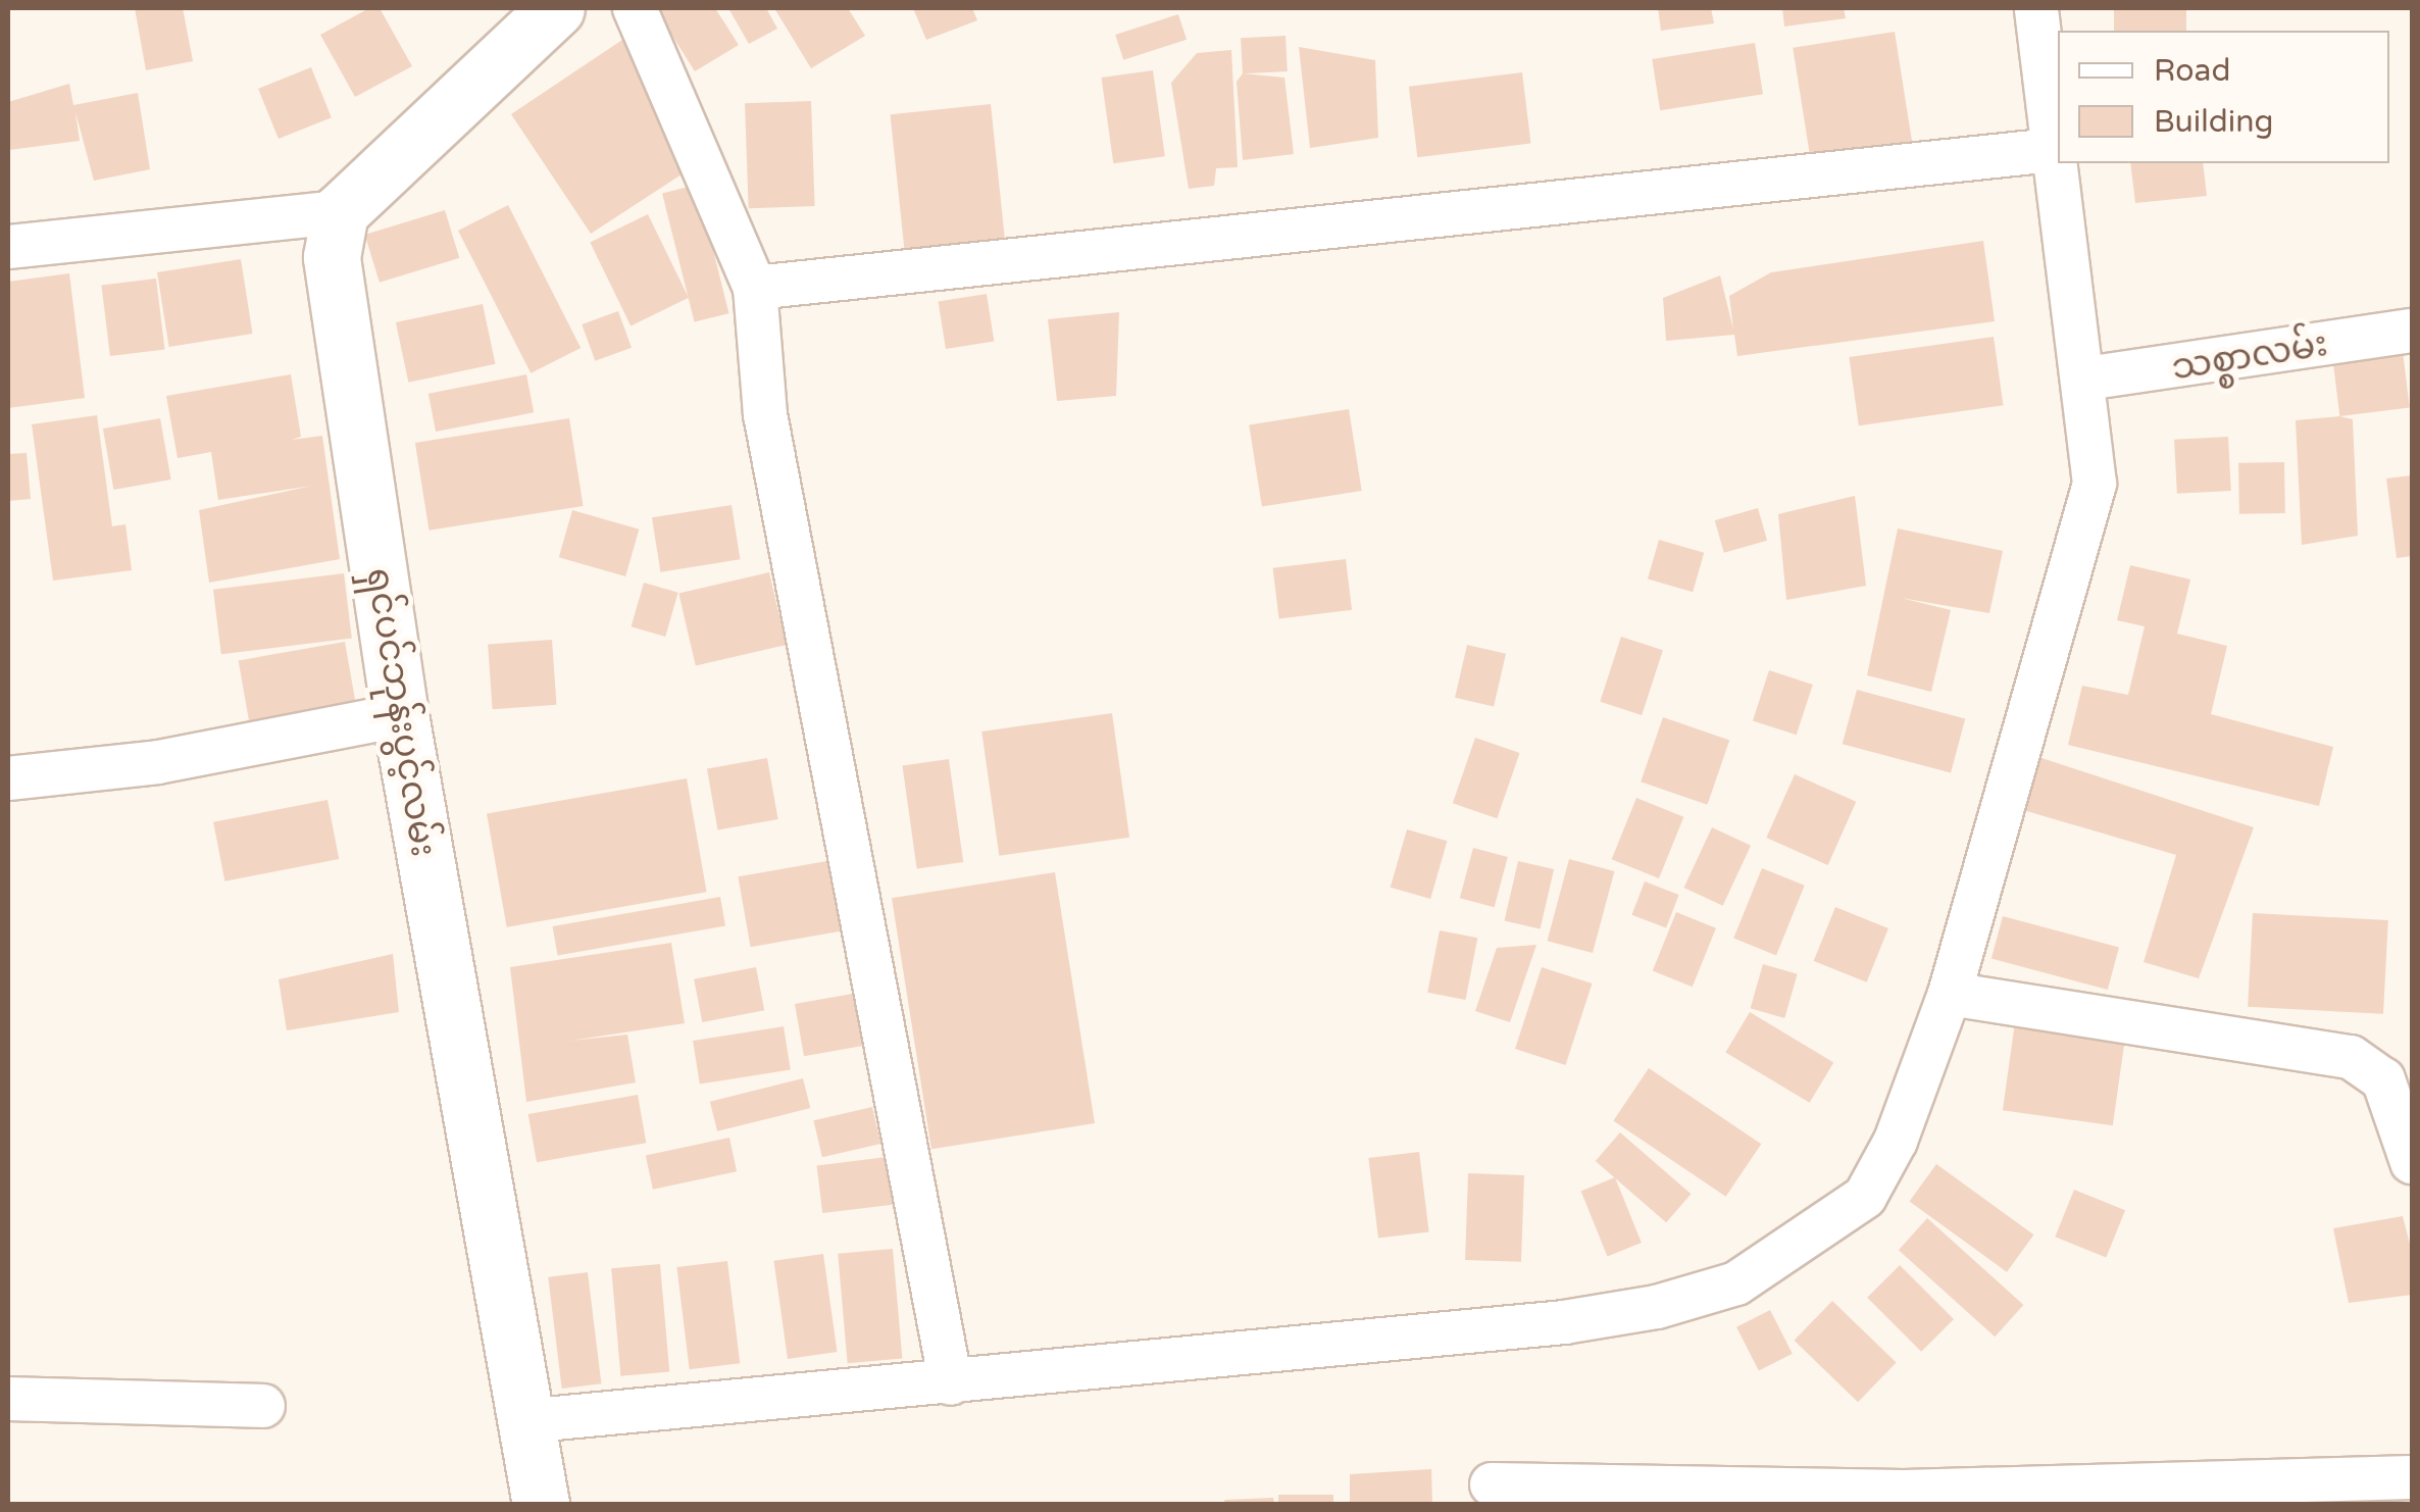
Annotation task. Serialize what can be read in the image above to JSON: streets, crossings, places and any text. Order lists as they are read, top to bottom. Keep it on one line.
{"streets":{"street":["သစ္စာလမ်း","ရှင်ပင်ဘုန်းပွင့်လမ်း"]},"legend":["Road","Building"]}
